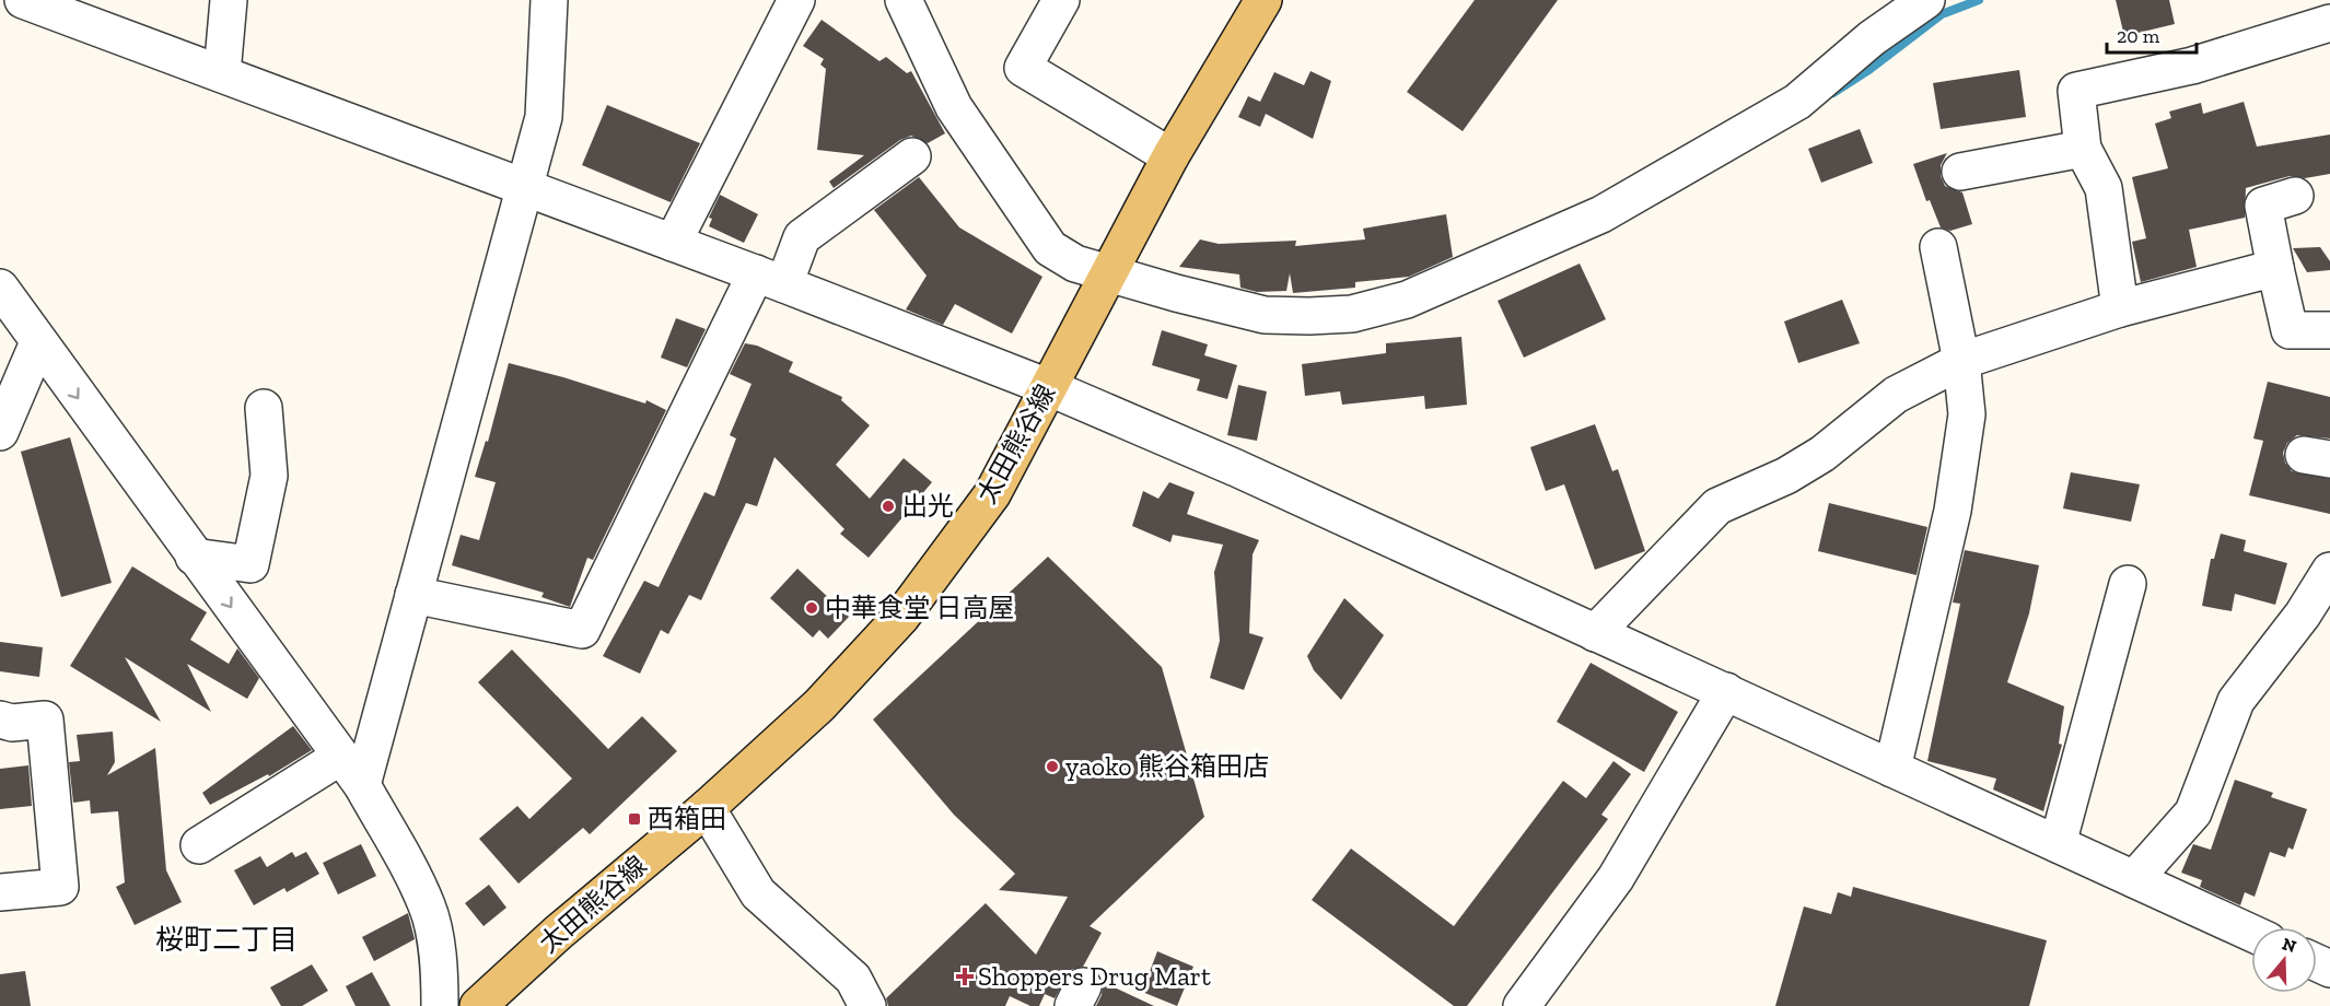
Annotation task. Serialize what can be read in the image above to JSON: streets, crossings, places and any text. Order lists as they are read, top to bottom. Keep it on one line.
{"streets":{"main road":["太田熊谷線"]},"districts":["桜町二丁目"],"places":{"other":["出光","中華食堂 日高屋","yaoko 熊谷箱田店"],"transit":["西箱田"],"health":["Shoppers Drug Mart"]},"scale_bar":"20 m","north":"top"}
